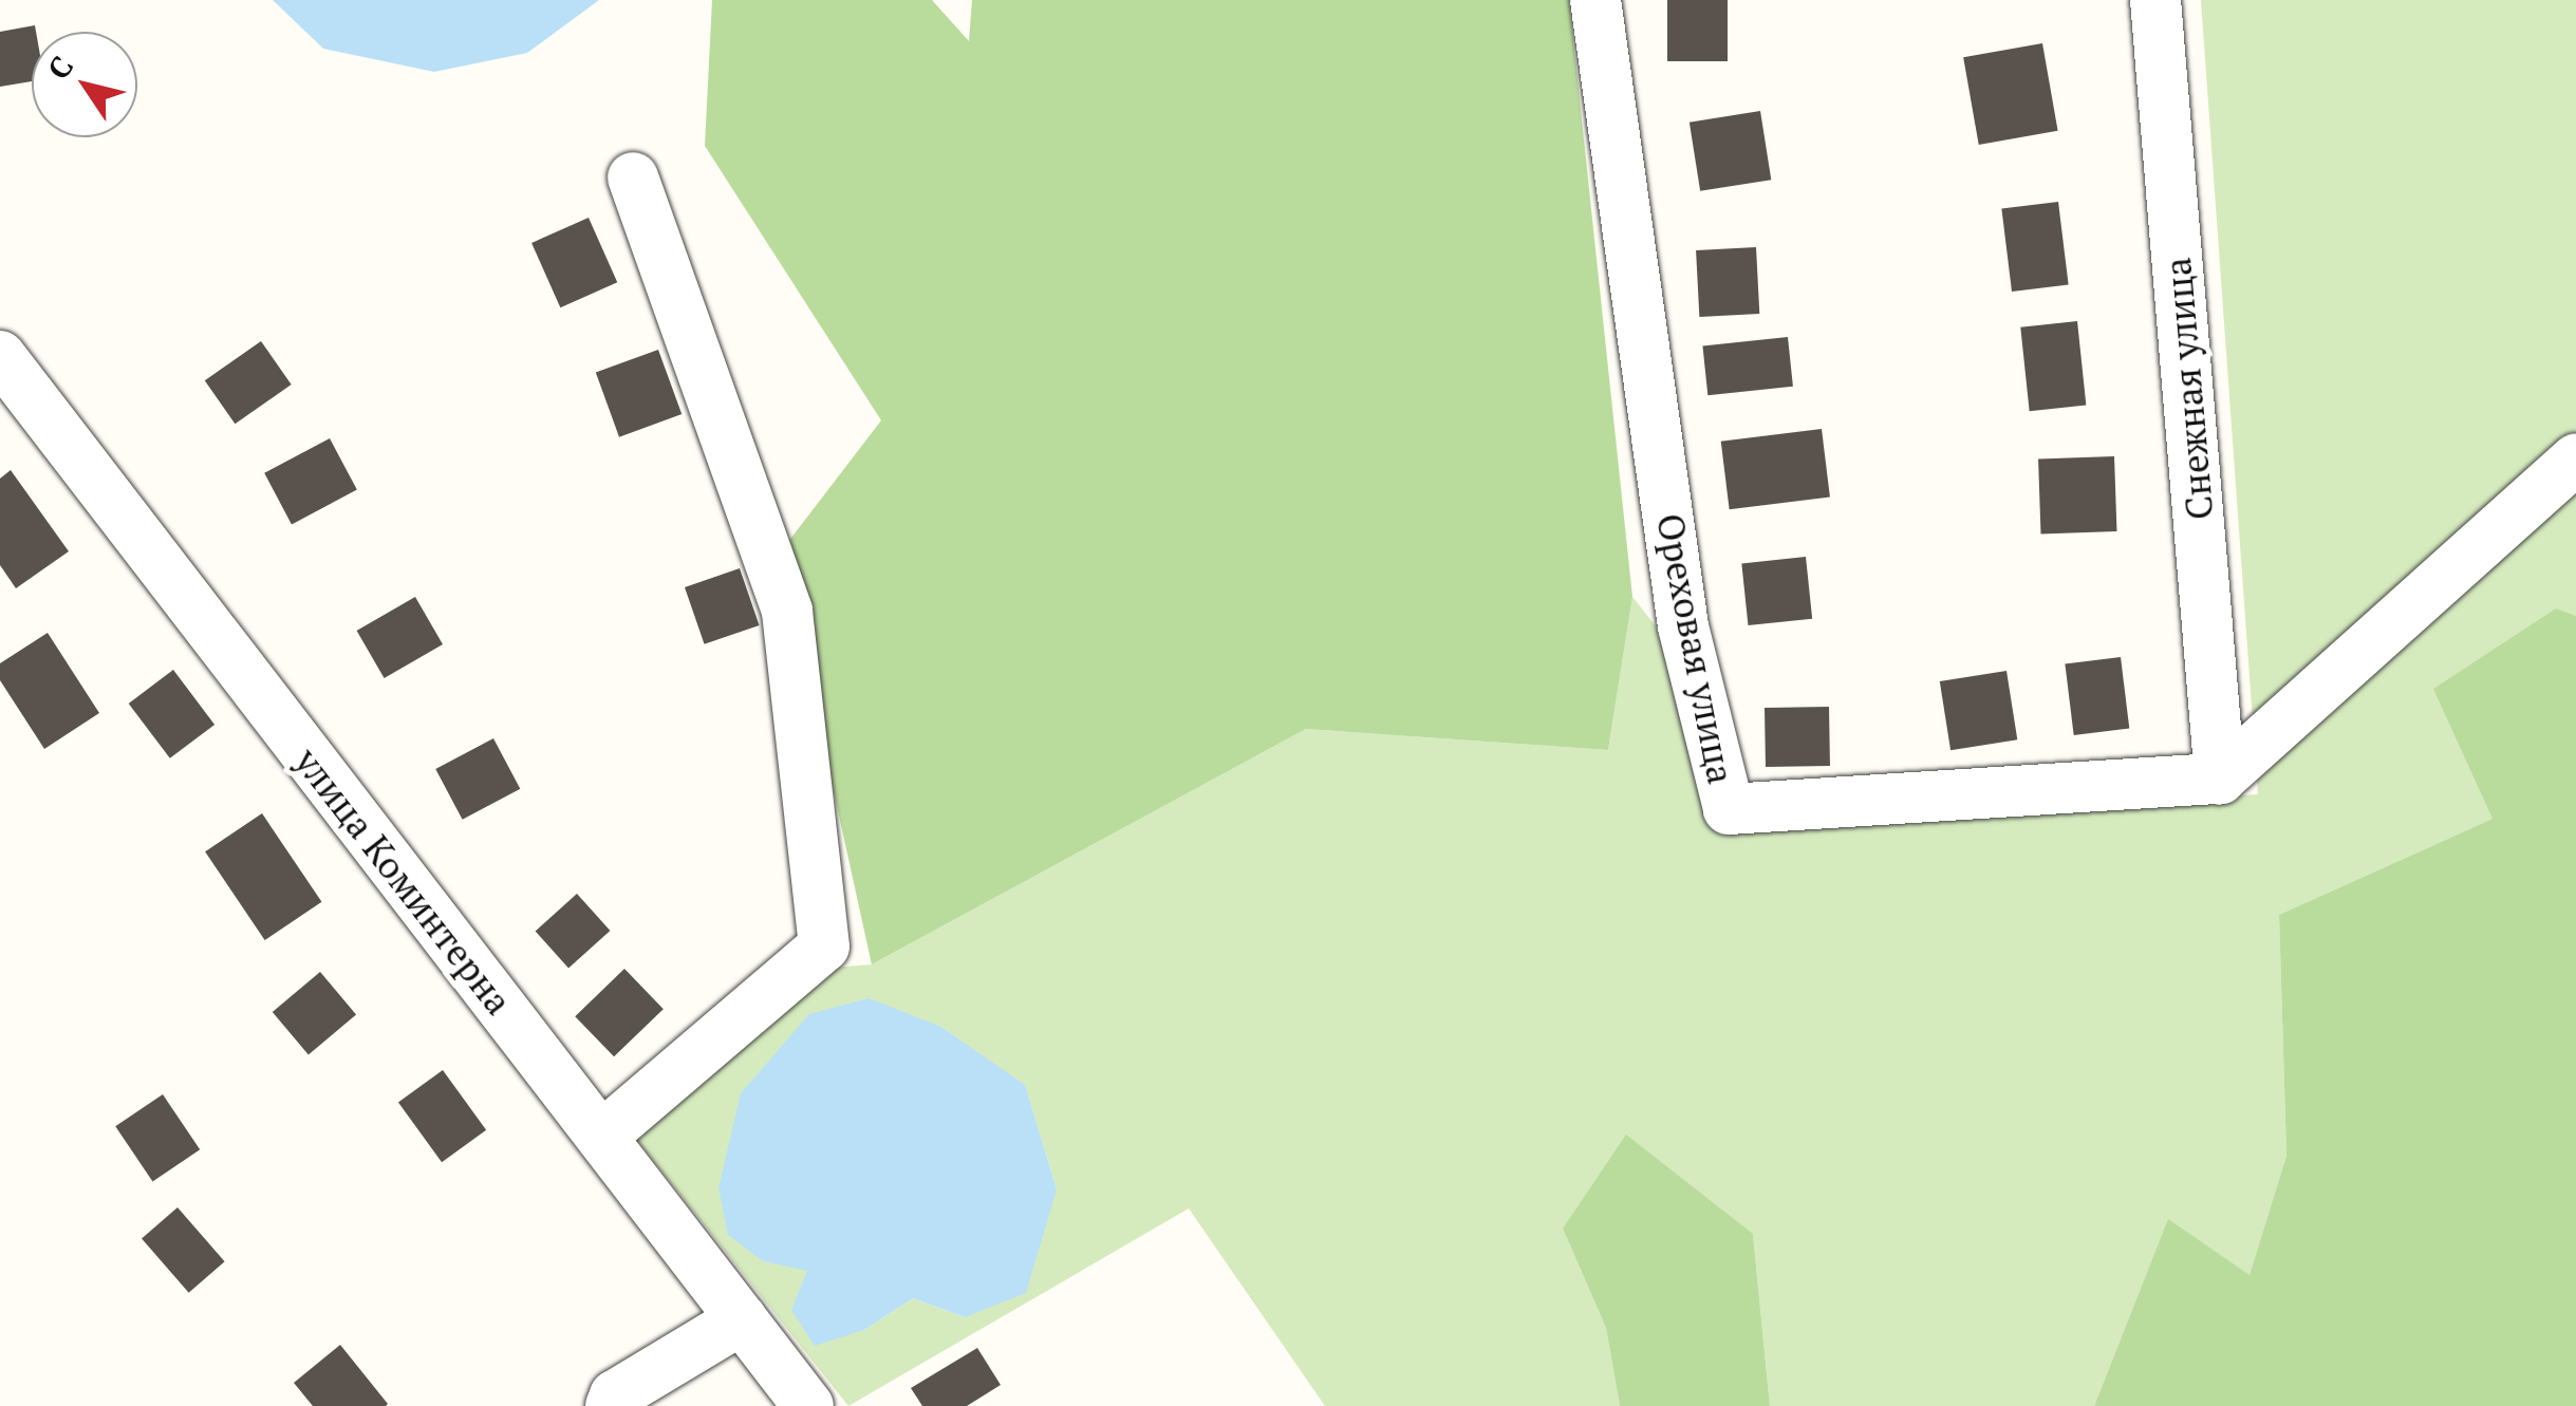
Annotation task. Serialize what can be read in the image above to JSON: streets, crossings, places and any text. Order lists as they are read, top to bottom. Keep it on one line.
{"streets":{"street":["Снежная улица","Ореховая улица","улица Коминтерна"]},"crossings":[["Снежная улица","Ореховая улица"]],"north":"top left"}
